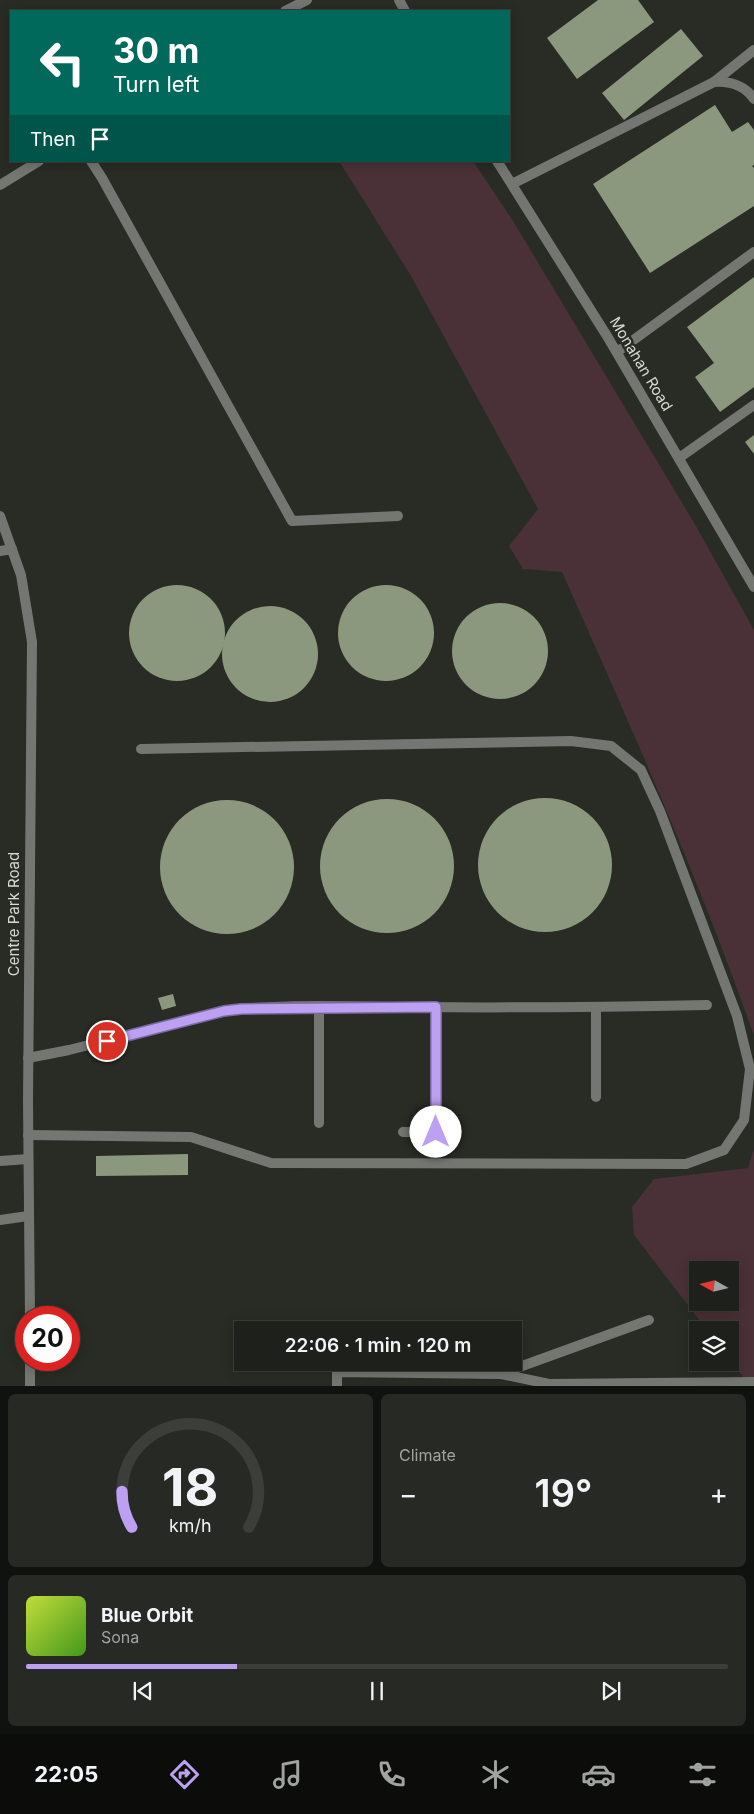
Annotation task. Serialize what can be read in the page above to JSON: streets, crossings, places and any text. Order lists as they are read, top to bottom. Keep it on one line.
{"streets":{"street":["Monahan Road","Centre Park Road"]},"north":"left","page":{"turn":["30 m","Turn left"],"then":"Then","limit":"20","trip":"22:06 · 1 min · 120 m","tile":"Climate","heat":["−","19°","+"],"song":["Blue Orbit","Sona"],"tabs":"22:05","gauge":["18","km/h"]}}
